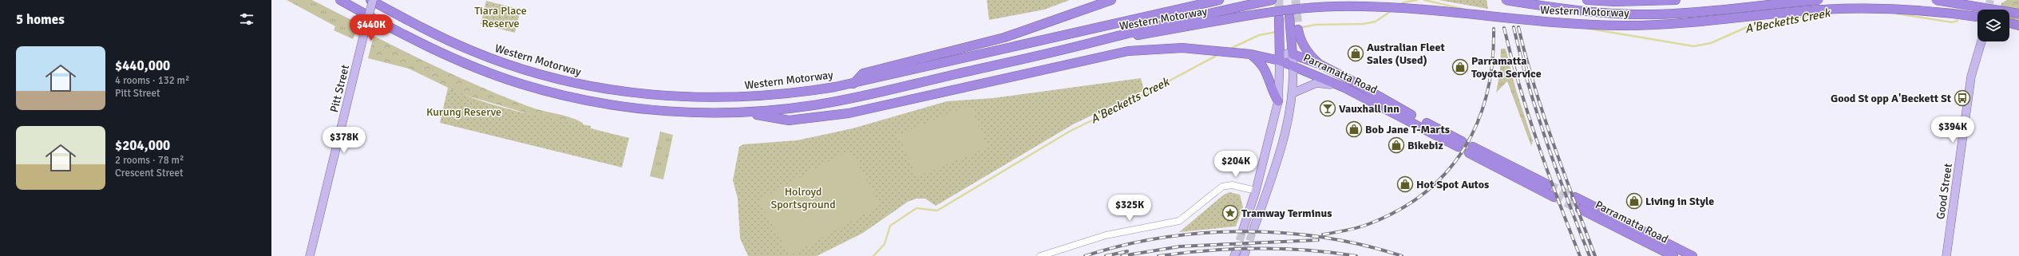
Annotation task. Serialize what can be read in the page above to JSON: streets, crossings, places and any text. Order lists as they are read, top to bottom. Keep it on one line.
{"streets":{"highway":["Western Motorway","Parramatta Road"],"main road":["Pitt Street","Good Street"]},"crossings":[["Western Motorway","Pitt Street"]],"water":["A'Becketts Creek"],"parks":["Tiara Place Reserve","Kurung Reserve","Holroyd Sportsground"],"places":{"shop":["Australian Fleet Sales (Used)","Parramatta Toyota Service","Bob Jane T-Marts","Bikebiz","Hot Spot Autos","Living in Style"],"bus stop":["Good St opp A'Beckett St"],"bar":["Vauxhall Inn"],"place":["Tramway Terminus"]},"page":{"heading":"5 homes","price":["$440K","$394K","$378K","$204K","$325K"],"list":[{"name":"$440,000","note":"4 rooms · 132 m² · Pitt Street"},{"name":"$204,000","note":"2 rooms · 78 m² · Crescent Street"}]}}
